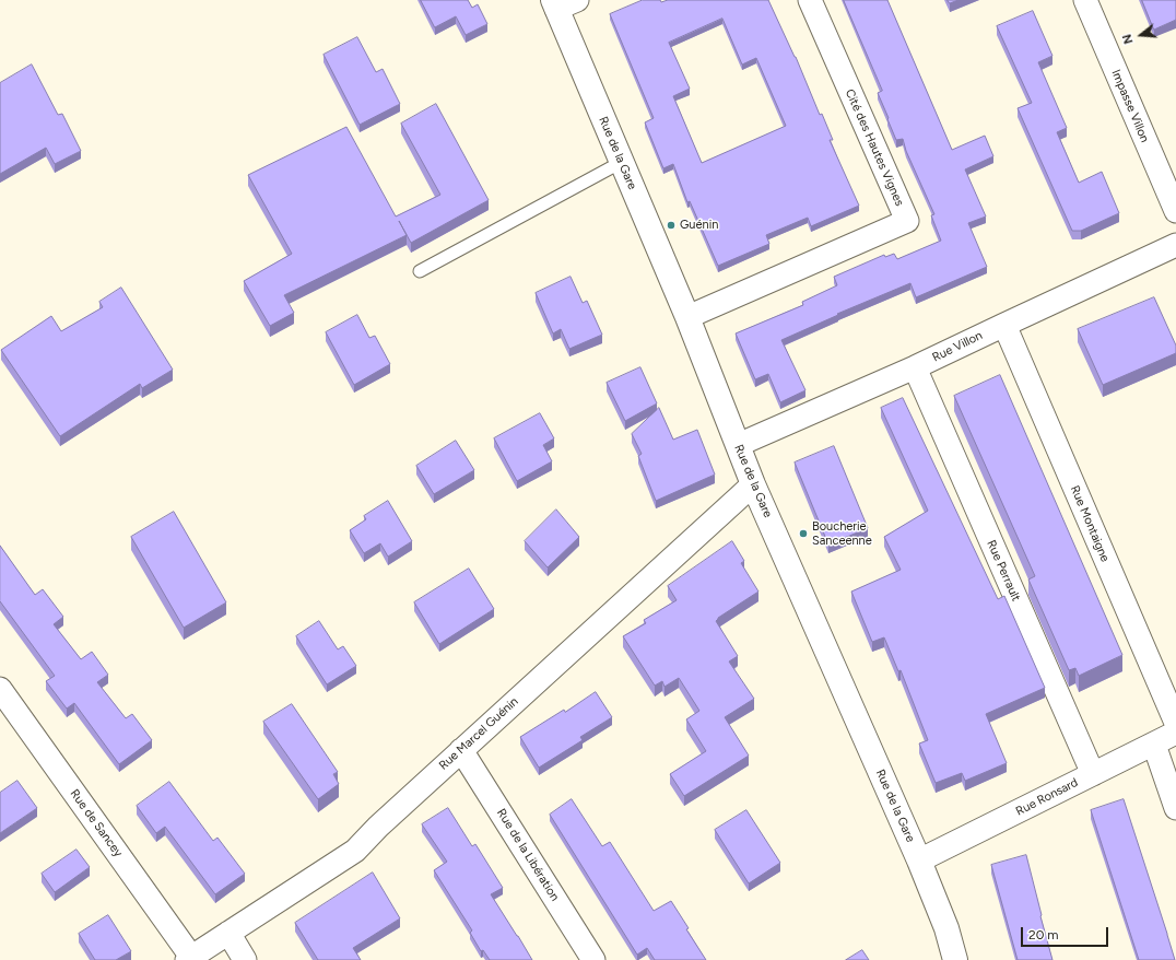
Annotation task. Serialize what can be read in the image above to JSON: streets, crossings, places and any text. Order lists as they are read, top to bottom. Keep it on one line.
{"streets":{"street":["Impasse Villon","Cité des Hautes Vignes","Rue de la Gare","Rue Villon","Rue Montaigne","Rue Perrault","Rue Marcel Guénin","Rue Ronsard","Rue de Sancey","Rue de la Libération"]},"crossings":[["Cité des Hautes Vignes","Rue de la Gare"],["Rue de la Gare","Rue Villon"],["Rue de la Gare","Rue Marcel Guénin"],["Rue de la Gare","Rue Ronsard"],["Rue Villon","Rue Montaigne"],["Rue Villon","Rue Perrault"],["Rue Perrault","Rue Ronsard"],["Rue Marcel Guénin","Rue de Sancey"],["Rue Marcel Guénin","Rue de la Libération"]],"places":["Guénin","Boucherie Sanceenne"],"scale_bar":"20 m","north":"left"}
